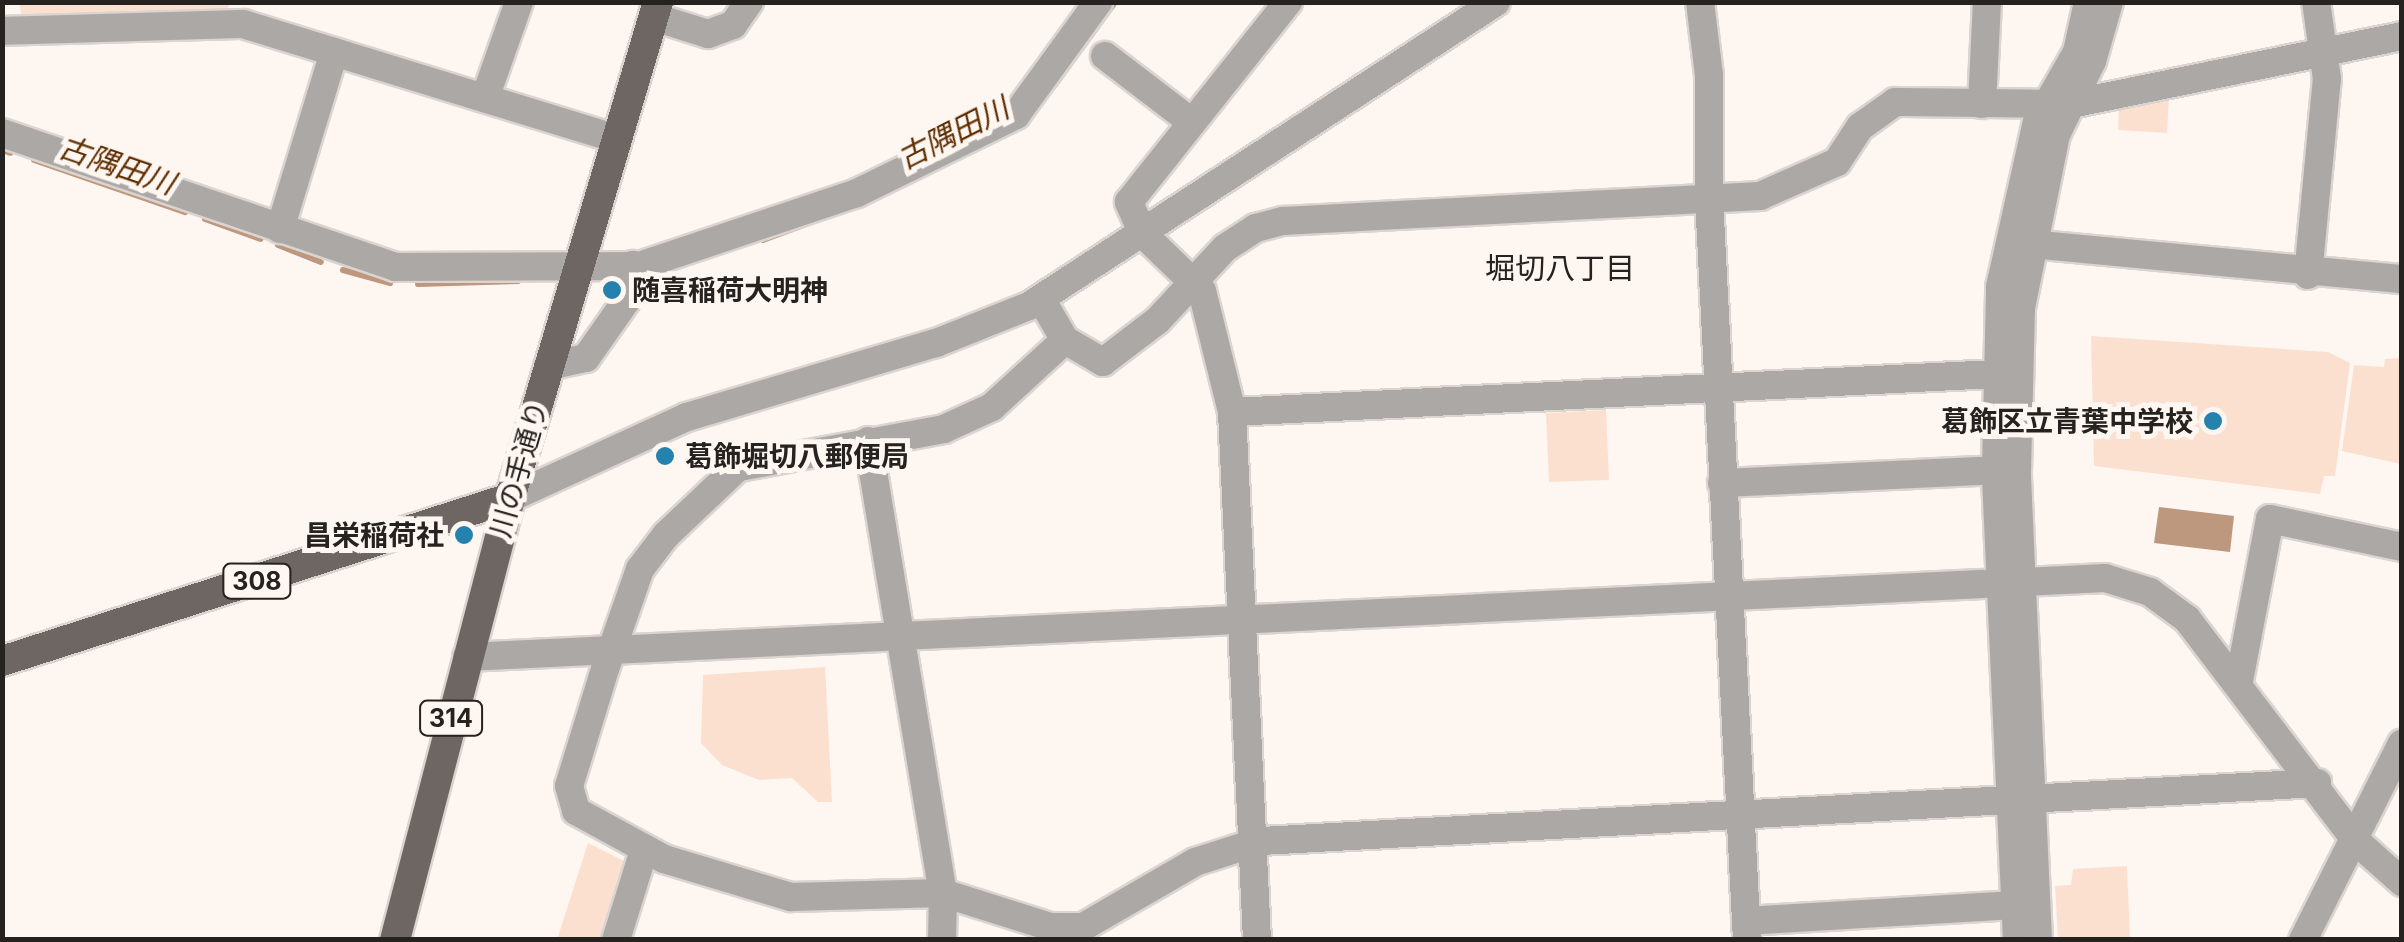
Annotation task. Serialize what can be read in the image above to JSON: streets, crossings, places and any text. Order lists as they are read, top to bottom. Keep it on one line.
{"streets":{"main road":["川の手通り","308","314"]},"crossings":[["川の手通り","308"]],"districts":["堀切八丁目"],"water":["古隅田川"],"places":["随喜稲荷大明神","葛飾区立青葉中学校","葛飾堀切八郵便局","昌栄稲荷社"]}
